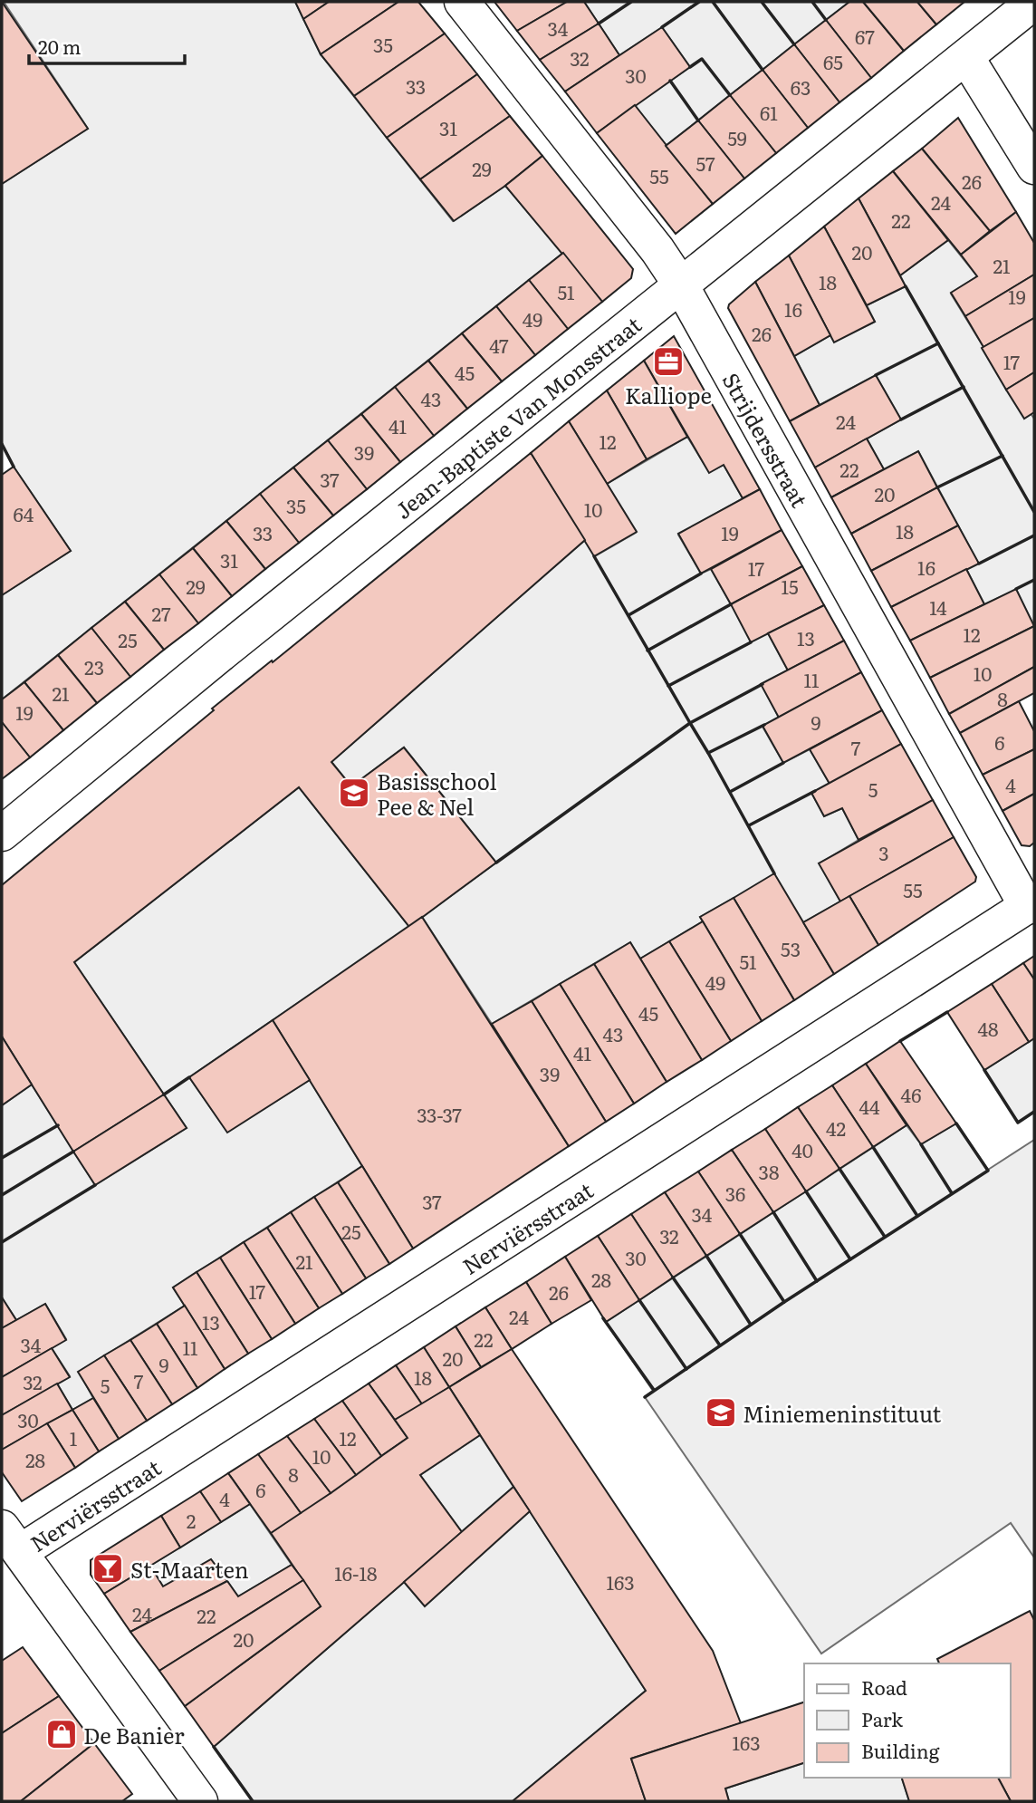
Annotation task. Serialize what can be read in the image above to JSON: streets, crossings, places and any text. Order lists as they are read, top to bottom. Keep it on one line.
{"streets":{"street":["Jean-Baptiste Van Monsstraat","Strijdersstraat","Nerviërsstraat"]},"crossings":[["Jean-Baptiste Van Monsstraat","Strijdersstraat"],["Strijdersstraat","Nerviërsstraat"]],"places":{"office":["Kalliope"],"school or university":["Basisschool Pee & Nel","Miniemeninstituut"],"bar":["St-Maarten"],"shop":["De Banier"]},"house_numbers":["34","67","35","32","65","30","33","63","61","31","59","57","29","55","26","24","22","20","21","18","51","19","16","49","26","47","17","45","43","24","41","12","39","22","37","20","35","10","64","18","33","19","31","16","17","29","15","14","27","12","13","25","23","10","11","21","8","19","9","6","7","4","5","3","55","53","51","49","45","48","43","41","39","46","44","33-37","42","40","38","36","37","34","25","32","30","21","28","17","26","24","13","22","34","11","20","9","18","7","32","5","30","1","12","10","28","8","6","4","2","16-18","163","24","22","20","163"],"legend":["Road","Park","Building"],"scale_bar":"20 m"}
